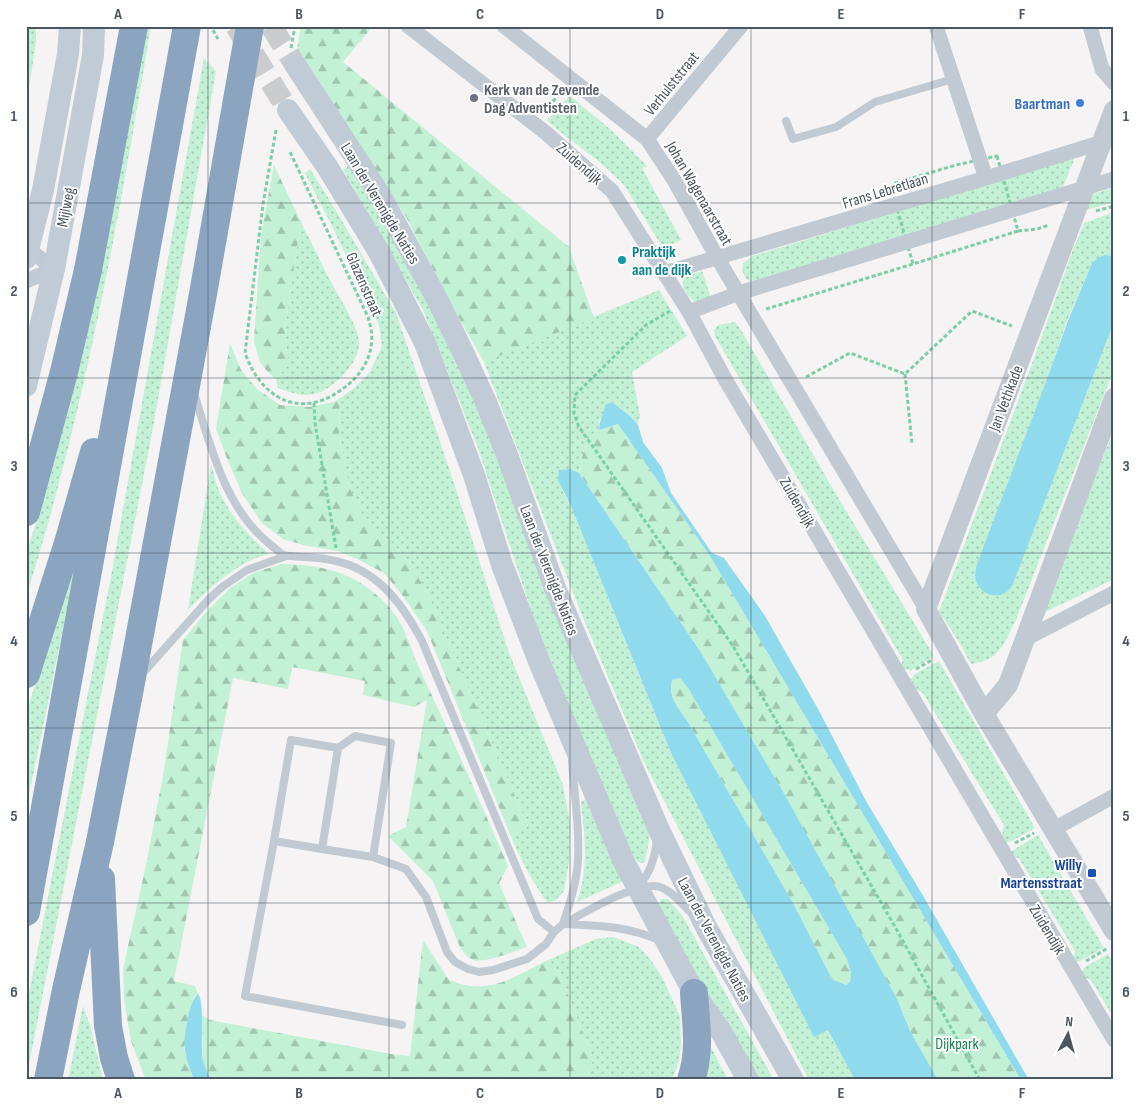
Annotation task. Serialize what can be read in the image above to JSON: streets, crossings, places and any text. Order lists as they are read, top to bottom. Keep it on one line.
{"streets":{"main road":["Laan der Verenigde Naties","Mijlweg"],"street":["Verhulststraat","Zuidendijk","Frans Lebretlaan","Johan Wagenaarstraat","Jan Vethkade"],"path":["Glazenstraat"]},"crossings":[["Verhulststraat","Johan Wagenaarstraat"],["Zuidendijk","Frans Lebretlaan"],["Frans Lebretlaan","Johan Wagenaarstraat"],["Frans Lebretlaan","Jan Vethkade"]],"parks":["Dijkpark"],"places":{"other":["Kerk van de Zevende Dag Adventisten","Baartman","Praktijk aan de dijk"],"transit":["Willy Martensstraat"]},"north":"top","grid":{"columns":["A","B","C","D","E","F"],"rows":["1","2","3","4","5","6"]}}
